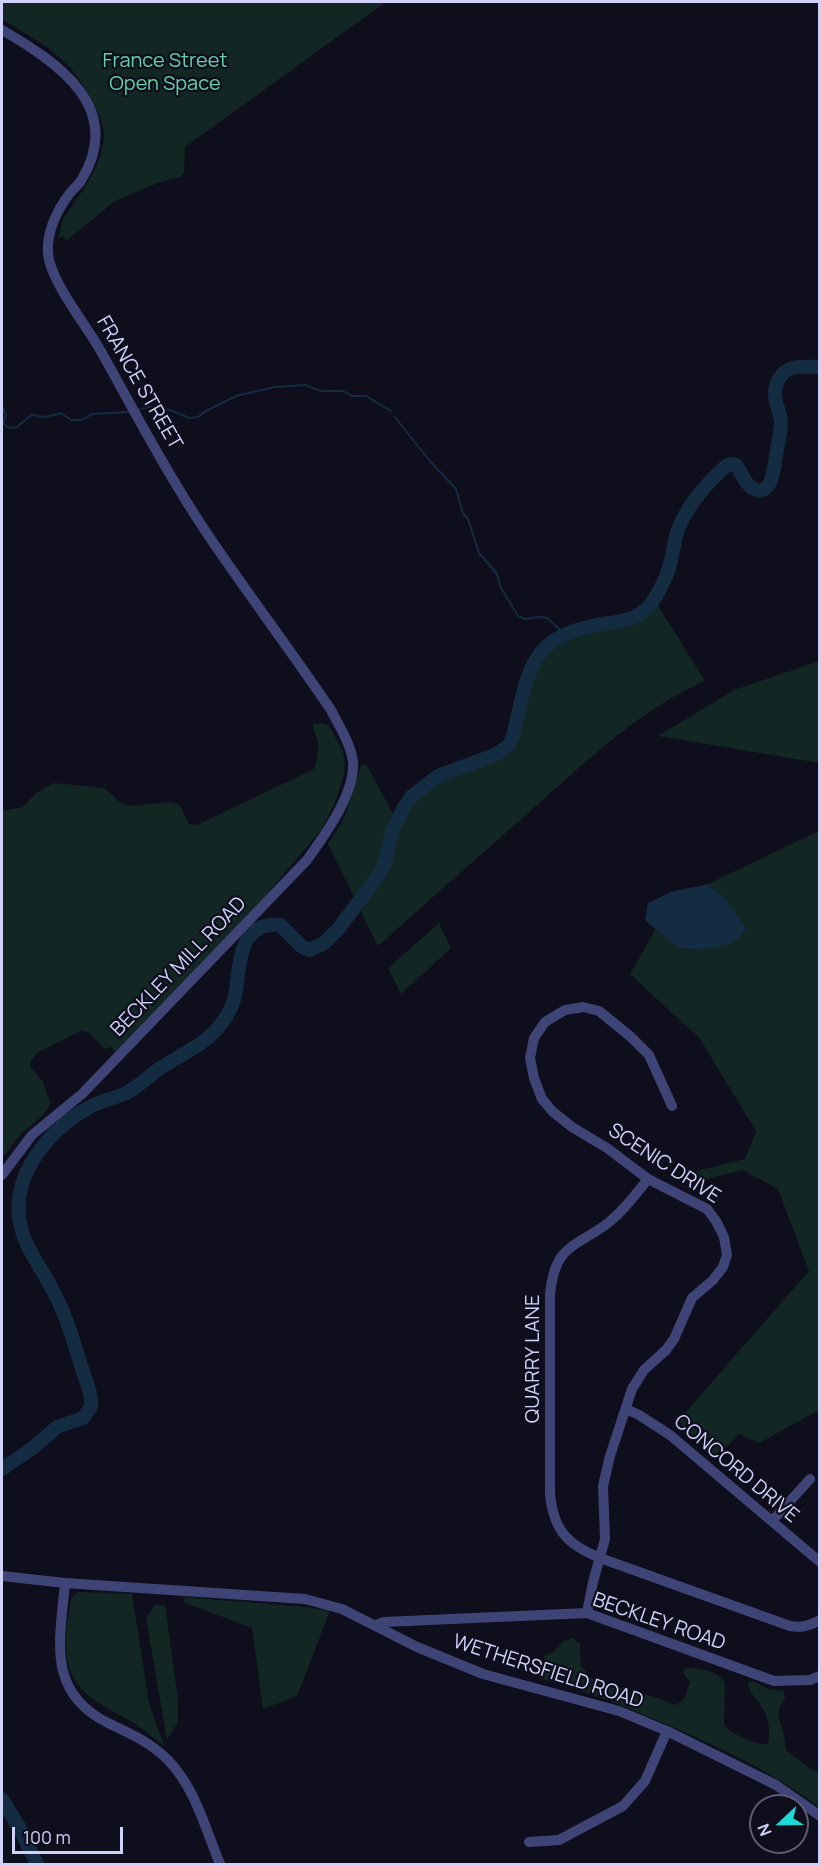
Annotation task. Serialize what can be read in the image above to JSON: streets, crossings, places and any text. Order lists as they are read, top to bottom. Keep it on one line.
{"streets":{"street":["FRANCE STREET","BECKLEY MILL ROAD","SCENIC DRIVE","QUARRY LANE","CONCORD DRIVE","BECKLEY ROAD","WETHERSFIELD ROAD"]},"crossings":[["FRANCE STREET","BECKLEY MILL ROAD"],["SCENIC DRIVE","QUARRY LANE"],["SCENIC DRIVE","CONCORD DRIVE"],["SCENIC DRIVE","BECKLEY ROAD"],["BECKLEY ROAD","WETHERSFIELD ROAD"]],"parks":["France Street Open Space"],"scale_bar":"100 m","north":"left"}
